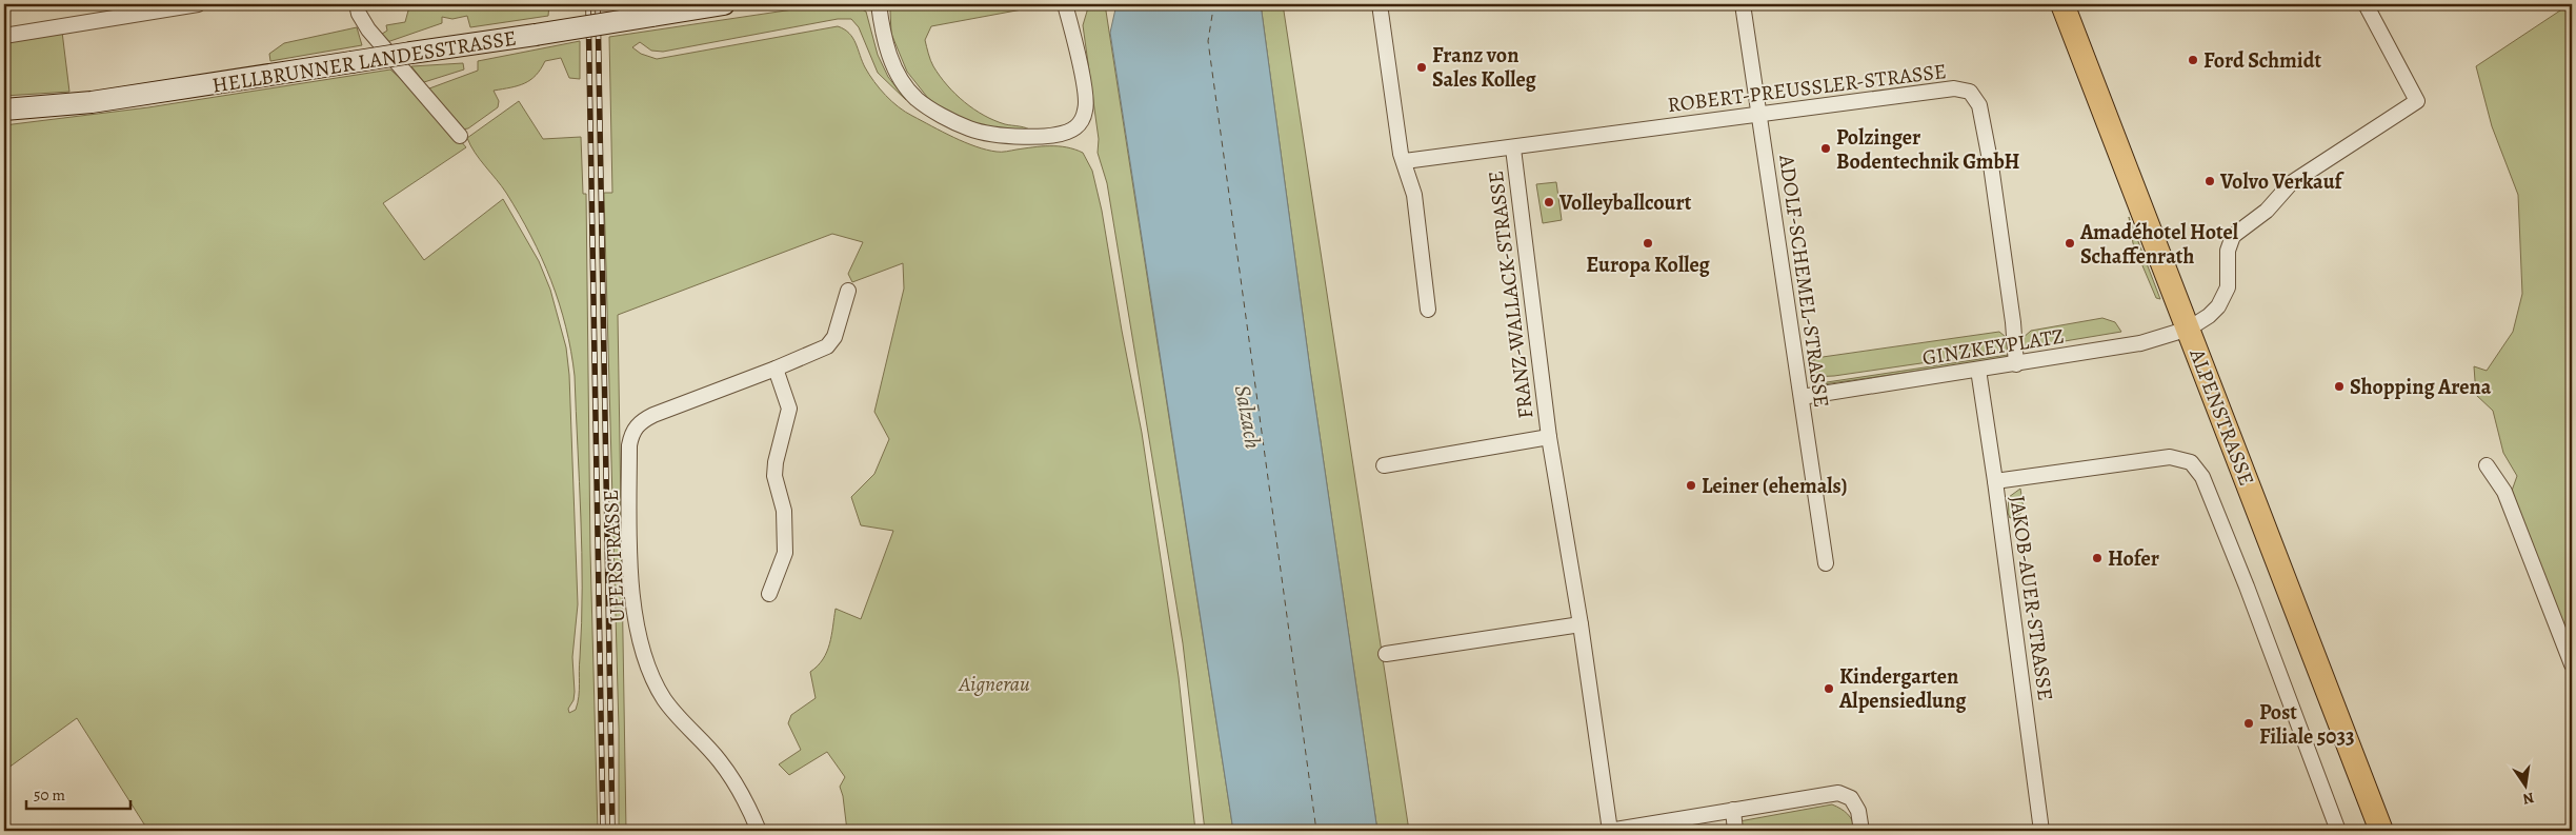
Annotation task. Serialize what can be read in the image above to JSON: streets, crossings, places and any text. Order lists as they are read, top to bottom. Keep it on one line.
{"streets":{"main road":["HELLBRUNNER LANDESSTRASSE","ALPENSTRASSE"],"street":["ROBERT-PREUSSLER-STRASSE","ADOLF-SCHEMEL-STRASSE","FRANZ-WALLACK-STRASSE","GINZKEYPLATZ","UFERSTRASSE","JAKOB-AUER-STRASSE"]},"crossings":[["ROBERT-PREUSSLER-STRASSE","ADOLF-SCHEMEL-STRASSE"],["ROBERT-PREUSSLER-STRASSE","FRANZ-WALLACK-STRASSE"],["ROBERT-PREUSSLER-STRASSE","GINZKEYPLATZ"],["ADOLF-SCHEMEL-STRASSE","GINZKEYPLATZ"],["GINZKEYPLATZ","ALPENSTRASSE"],["GINZKEYPLATZ","JAKOB-AUER-STRASSE"],["ALPENSTRASSE","JAKOB-AUER-STRASSE"]],"water":["Salzach"],"parks":["Aignerau"],"places":["Ford Schmidt","Franz von Sales Kolleg","Polzinger Bodentechnik GmbH","Volvo Verkauf","Volleyballcourt","Europa Kolleg","Amadéhotel Hotel Schaffenrath","Shopping Arena","Leiner (ehemals)","Hofer","Kindergarten Alpensiedlung","Post Filiale 5033"],"scale_bar":"50 m","north":"bottom"}
